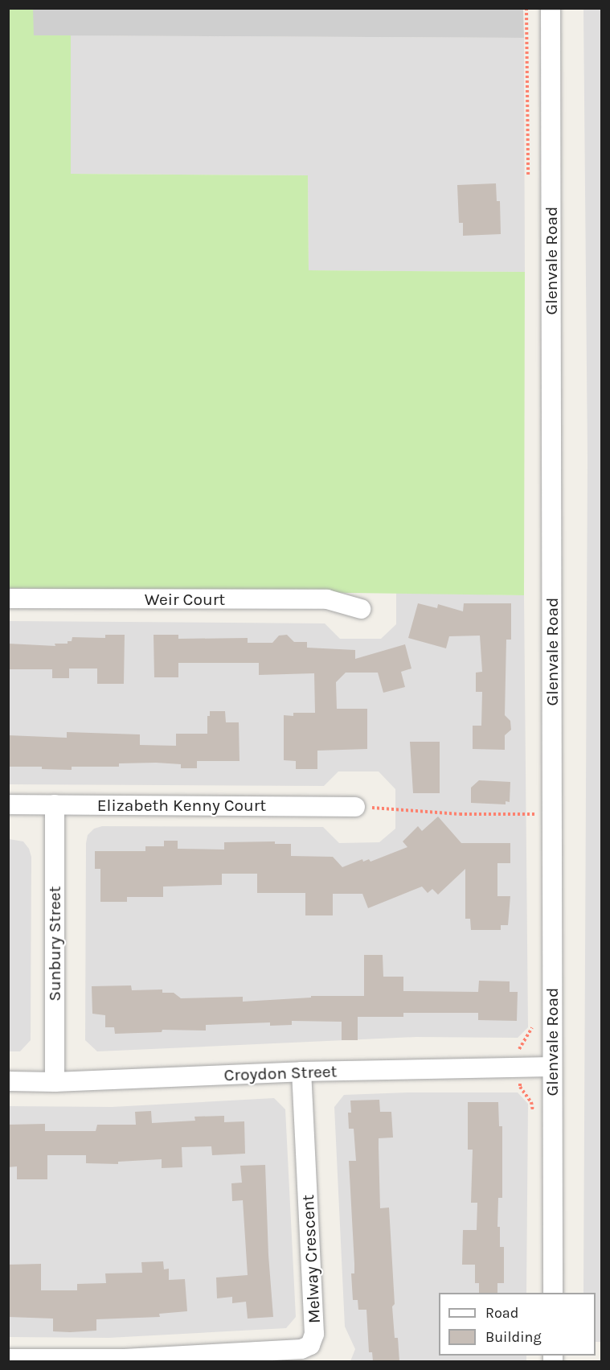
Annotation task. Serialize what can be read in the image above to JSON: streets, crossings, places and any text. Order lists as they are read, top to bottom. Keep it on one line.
{"streets":{"street":["Glenvale Road","Weir Court","Elizabeth Kenny Court","Sunbury Street","Croydon Street","Melway Crescent"]},"crossings":[["Glenvale Road","Croydon Street"],["Elizabeth Kenny Court","Sunbury Street"],["Sunbury Street","Croydon Street"],["Croydon Street","Melway Crescent"]],"legend":["Road","Building"]}
